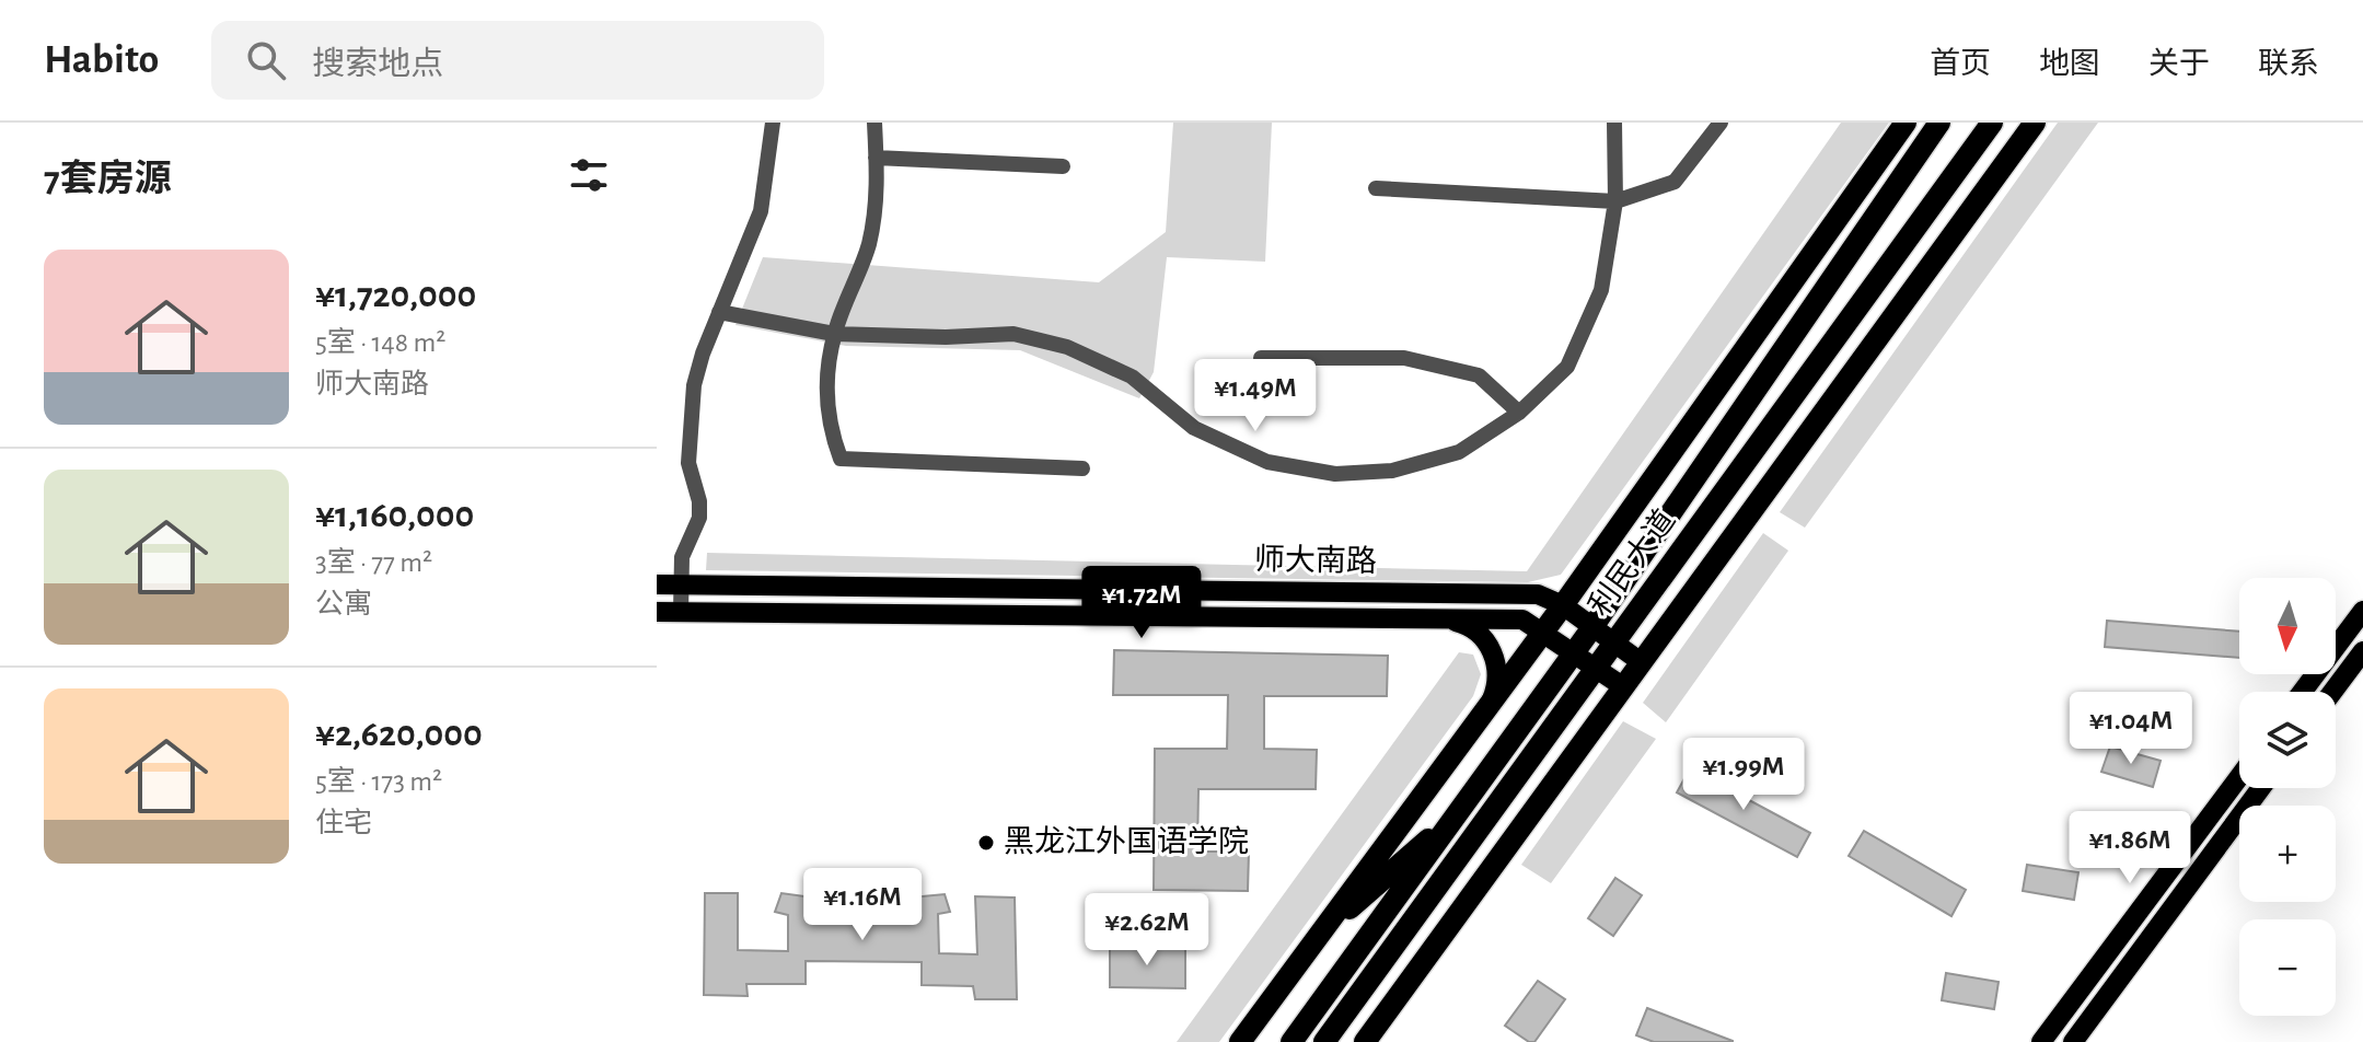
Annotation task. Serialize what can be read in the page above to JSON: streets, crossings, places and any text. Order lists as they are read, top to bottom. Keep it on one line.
{"streets":{"highway":["利民大道"],"main road":["师大南路"]},"crossings":[["师大南路","利民大道"]],"places":["黑龙江外国语学院"],"north":"bottom","page":{"header":"Habito","search":"搜索地点","nav":["首页","地图","关于","联系"],"heading":"7套房源","list":[{"name":"¥1,720,000","note":"5室 · 148 m² · 师大南路"},{"name":"¥1,160,000","note":"3室 · 77 m² · 公寓"},{"name":"¥2,620,000","note":"5室 · 173 m² · 住宅"}],"price":["¥1.49M","¥1.72M","¥1.04M","¥1.99M","¥1.86M","¥1.16M","¥2.62M"],"map_buttons":["+","−"]}}
